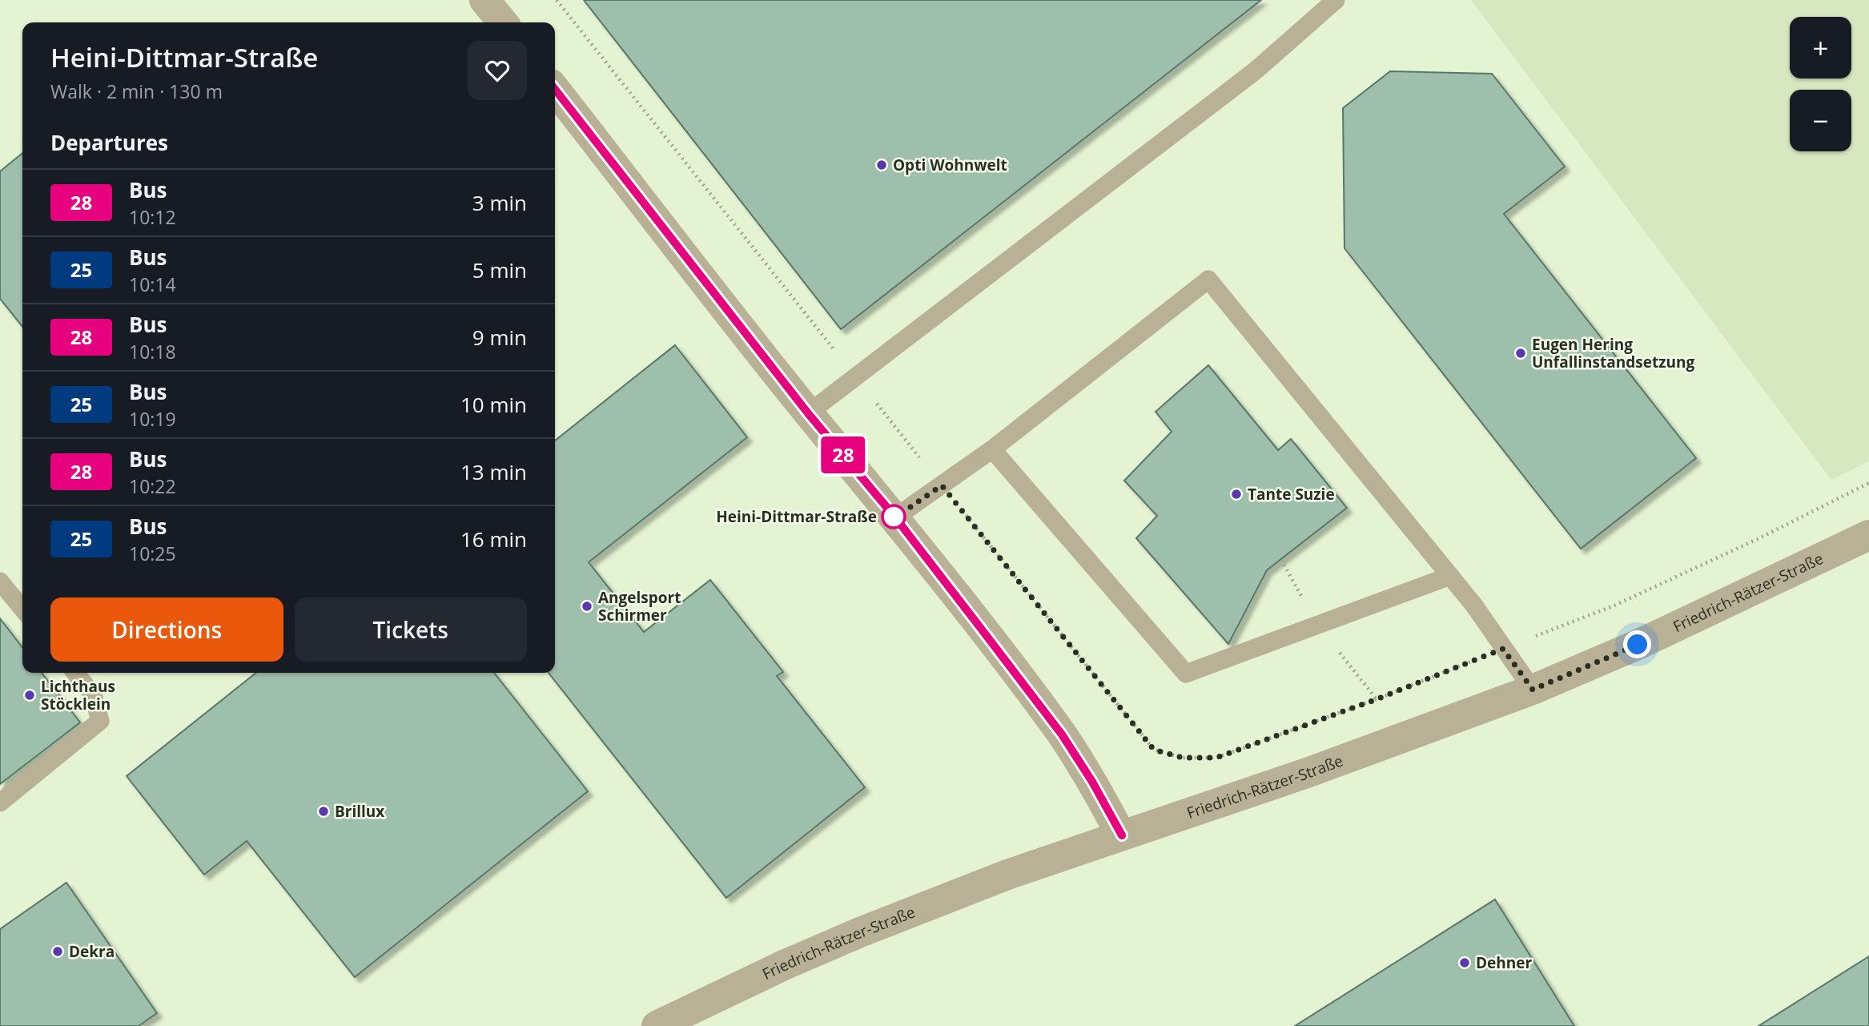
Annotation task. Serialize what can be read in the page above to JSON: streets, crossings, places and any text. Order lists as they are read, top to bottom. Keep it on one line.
{"streets":{"street":["Friedrich-Rätzer-Straße"]},"places":["Opti Wohnwelt","Eugen Hering Unfallinstandsetzung","Tante Suzie","Heini-Dittmar-Straße","Angelsport Schirmer","Lichthaus Stöcklein","Brillux","Dekra","Dehner"],"lines":["bus line 28"],"page":{"on_map":"28","map_buttons":["+","−"],"heading":[["Heini-Dittmar-Straße","Walk · 2 min · 130 m"],"Departures"],"list":[{"mark":"28","name":"Bus","note":"10:12","value":"3 min"},{"mark":"25","name":"Bus","note":"10:14","value":"5 min"},{"mark":"28","name":"Bus","note":"10:18","value":"9 min"},{"mark":"25","name":"Bus","note":"10:19","value":"10 min"},{"mark":"28","name":"Bus","note":"10:22","value":"13 min"},{"mark":"25","name":"Bus","note":"10:25","value":"16 min"}],"buttons":["Directions","Tickets"]}}
